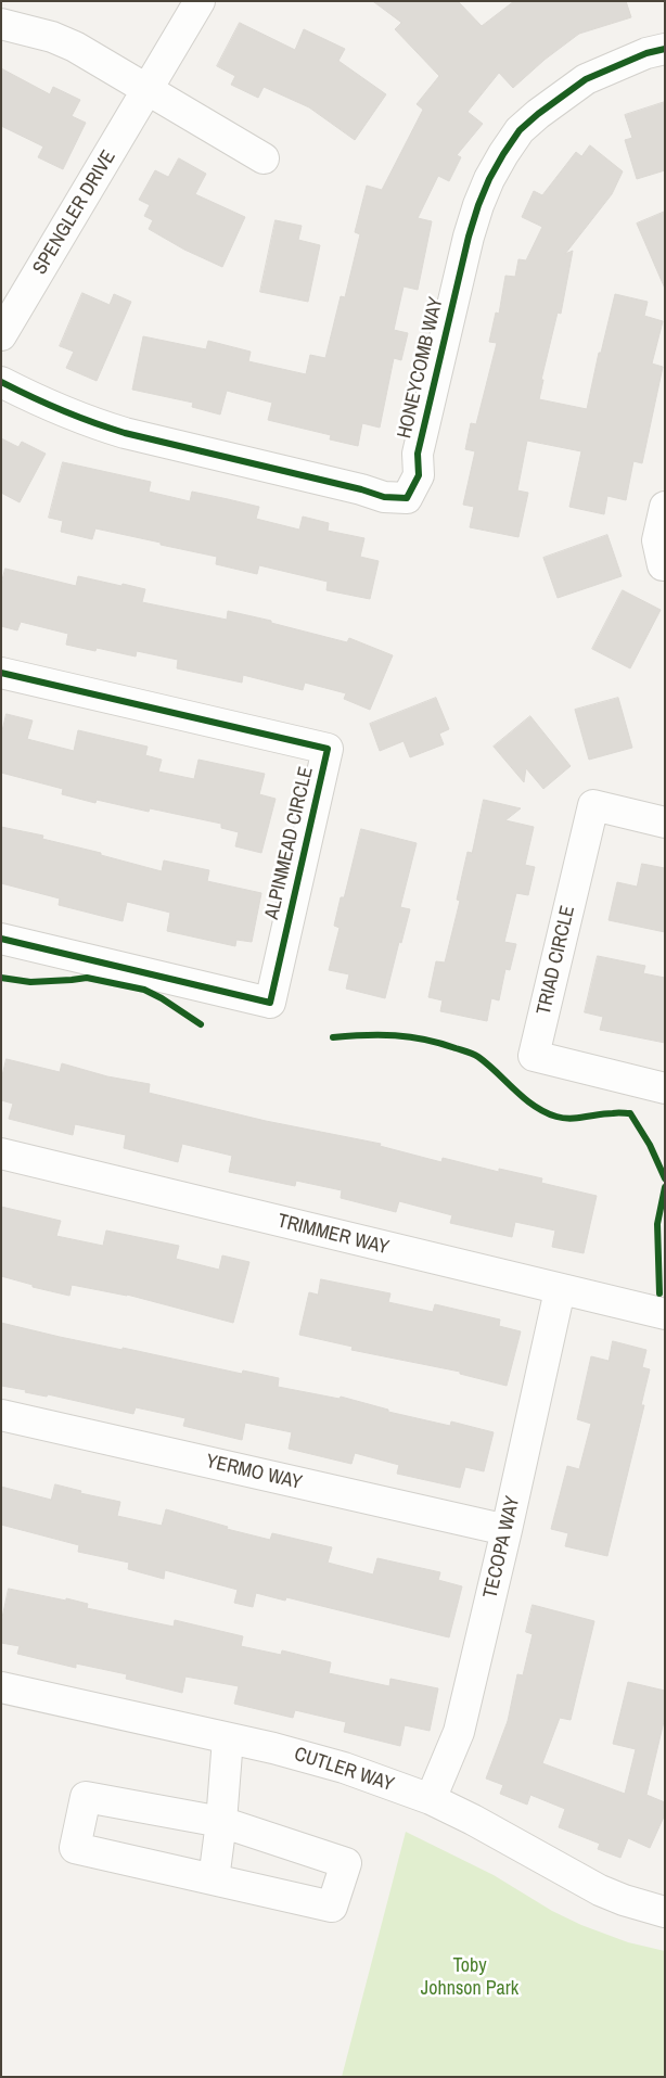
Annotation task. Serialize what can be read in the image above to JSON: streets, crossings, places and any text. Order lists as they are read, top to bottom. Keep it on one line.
{"streets":{"street":["SPENGLER DRIVE","HONEYCOMB WAY","ALPINMEAD CIRCLE","TRIAD CIRCLE","TRIMMER WAY","YERMO WAY","TECOPA WAY","CUTLER WAY"]},"crossings":[["TRIMMER WAY","TECOPA WAY"],["YERMO WAY","TECOPA WAY"],["TECOPA WAY","CUTLER WAY"]],"parks":["Toby Johnson Park"]}
